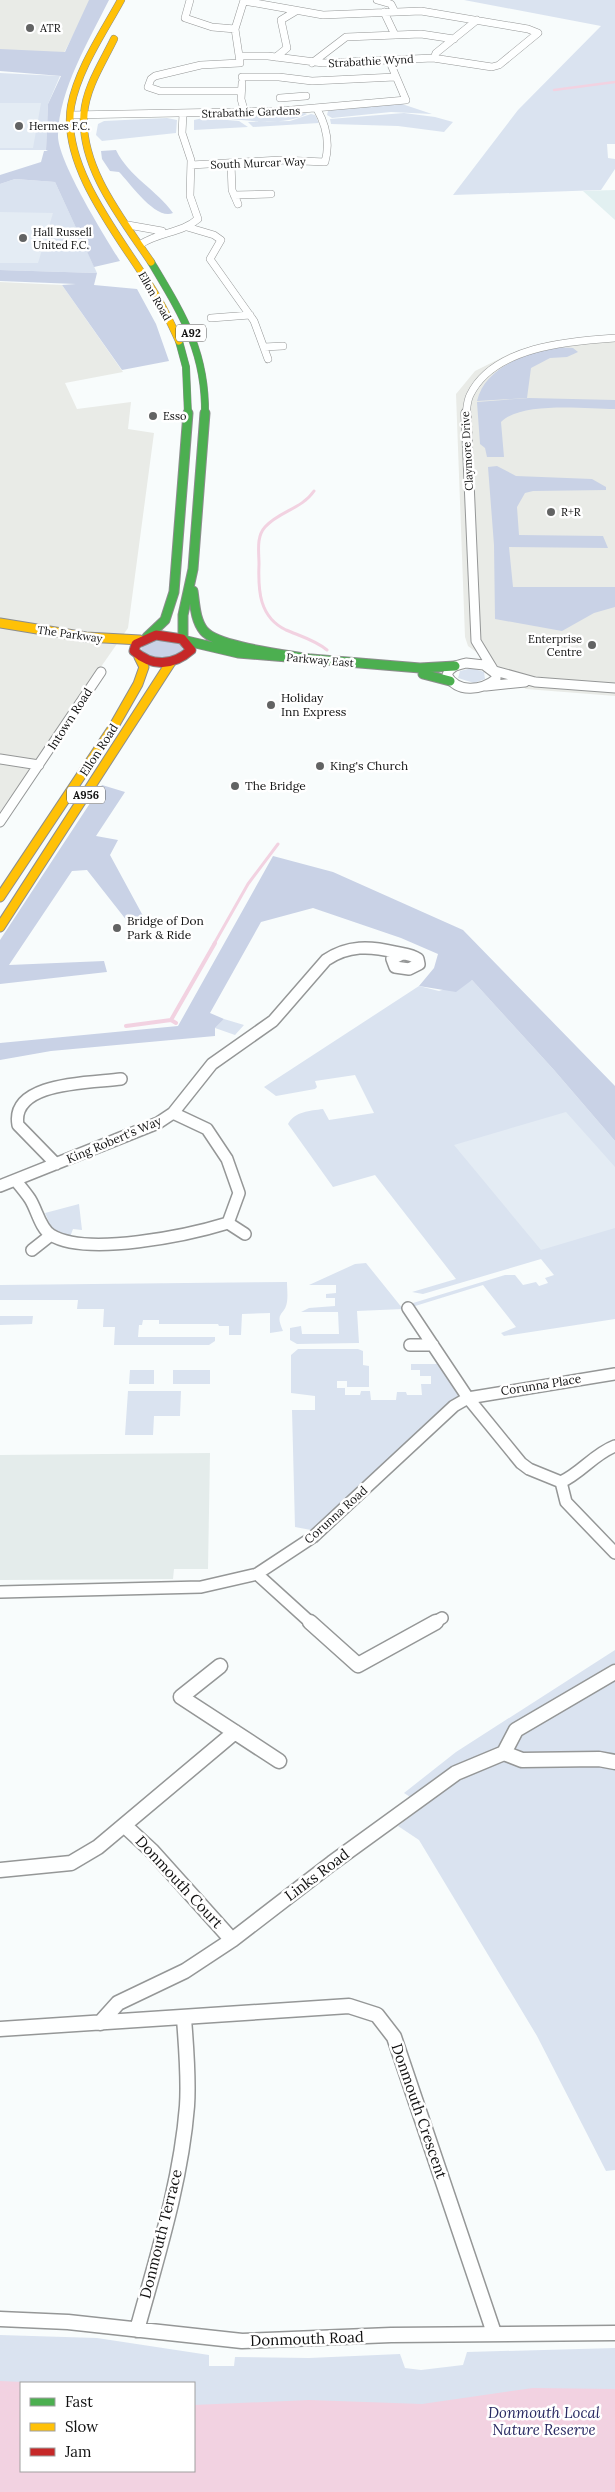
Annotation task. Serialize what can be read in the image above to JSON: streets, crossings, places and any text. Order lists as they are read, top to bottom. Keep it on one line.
{"streets":{"main road":["Ellon Road","A92","The Parkway","Parkway East","A956"],"street":["Strabathie Wynd","Strabathie Gardens","South Murcar Way","Claymore Drive","Intown Road","King Robert's Way","Corunna Place","Corunna Road","Links Road","Donmouth Court","Donmouth Crescent","Donmouth Terrace","Donmouth Road"]},"crossings":[["Strabathie Wynd","Strabathie Gardens"],["Strabathie Gardens","South Murcar Way"],["Strabathie Gardens","Ellon Road"],["Ellon Road","A92"],["Ellon Road","The Parkway"],["Ellon Road","Parkway East"],["A92","The Parkway"],["A92","Parkway East"],["The Parkway","Parkway East"],["Corunna Place","Corunna Road"],["Links Road","Donmouth Court"],["Links Road","Donmouth Crescent"],["Donmouth Crescent","Donmouth Terrace"],["Donmouth Crescent","Donmouth Road"],["Donmouth Terrace","Donmouth Road"]],"parks":["Donmouth Local Nature Reserve"],"places":["ATR","Hermes F.C.","Hall Russell United F.C.","Esso","R+R","Enterprise Centre","Holiday Inn Express","King's Church","The Bridge","Bridge of Don Park & Ride"],"legend":["Fast","Slow","Jam"]}
